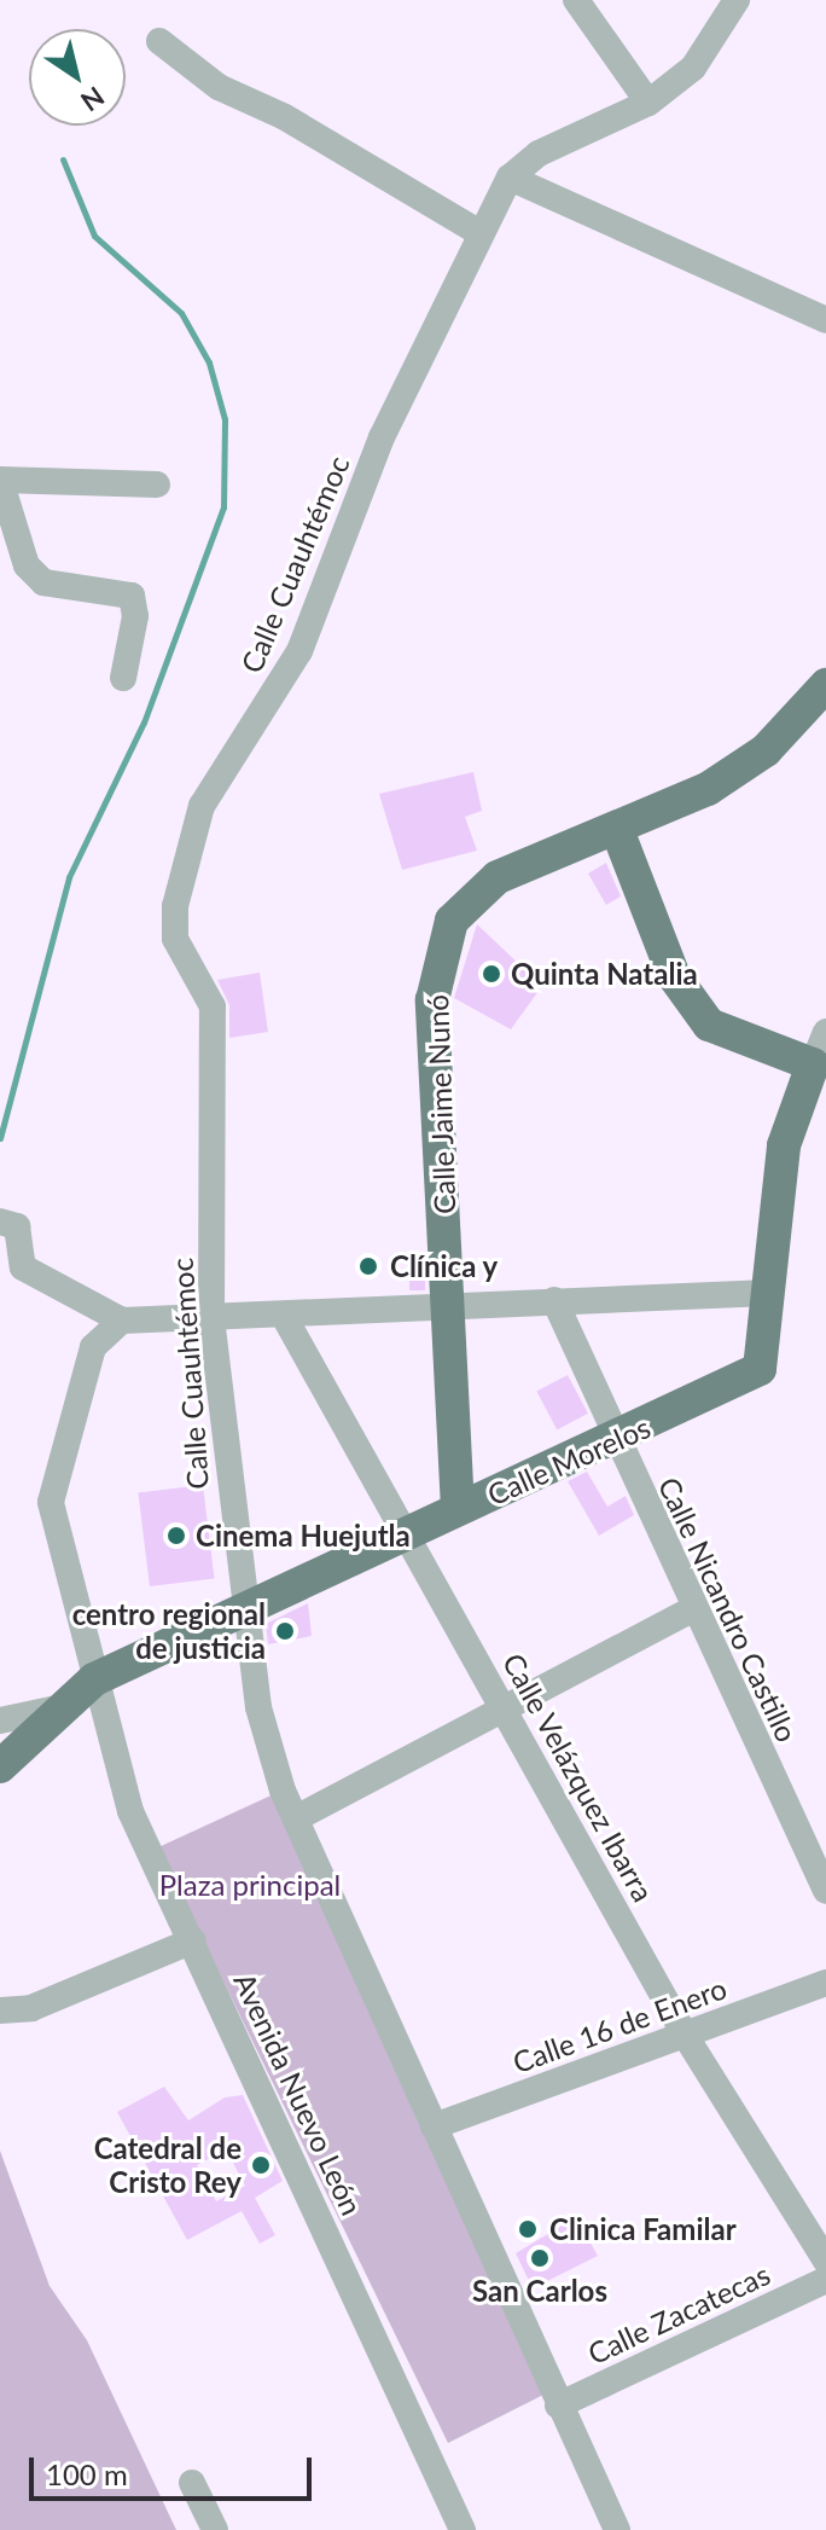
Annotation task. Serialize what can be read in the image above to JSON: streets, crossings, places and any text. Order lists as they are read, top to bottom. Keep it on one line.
{"streets":{"main road":["Calle Jaime Nunó","Calle Morelos"],"street":["Calle Cuauhtémoc","Calle Nicandro Castillo","Calle Velázquez Ibarra","Calle 16 de Enero","Avenida Nuevo León","Calle Zacatecas"]},"crossings":[["Calle Cuauhtémoc","Calle Morelos"],["Calle Cuauhtémoc","Calle 16 de Enero"],["Calle Cuauhtémoc","Calle Zacatecas"],["Calle Jaime Nunó","Calle Morelos"],["Calle Morelos","Calle Nicandro Castillo"],["Calle Morelos","Calle Velázquez Ibarra"],["Calle Morelos","Avenida Nuevo León"],["Calle Velázquez Ibarra","Calle 16 de Enero"]],"parks":["Plaza principal"],"places":["Quinta Natalia","Clínica y","Cinema Huejutla","centro regional de justicia","Catedral de Cristo Rey","Clinica Familar","San Carlos"],"scale_bar":"100 m","north":"bottom right"}
